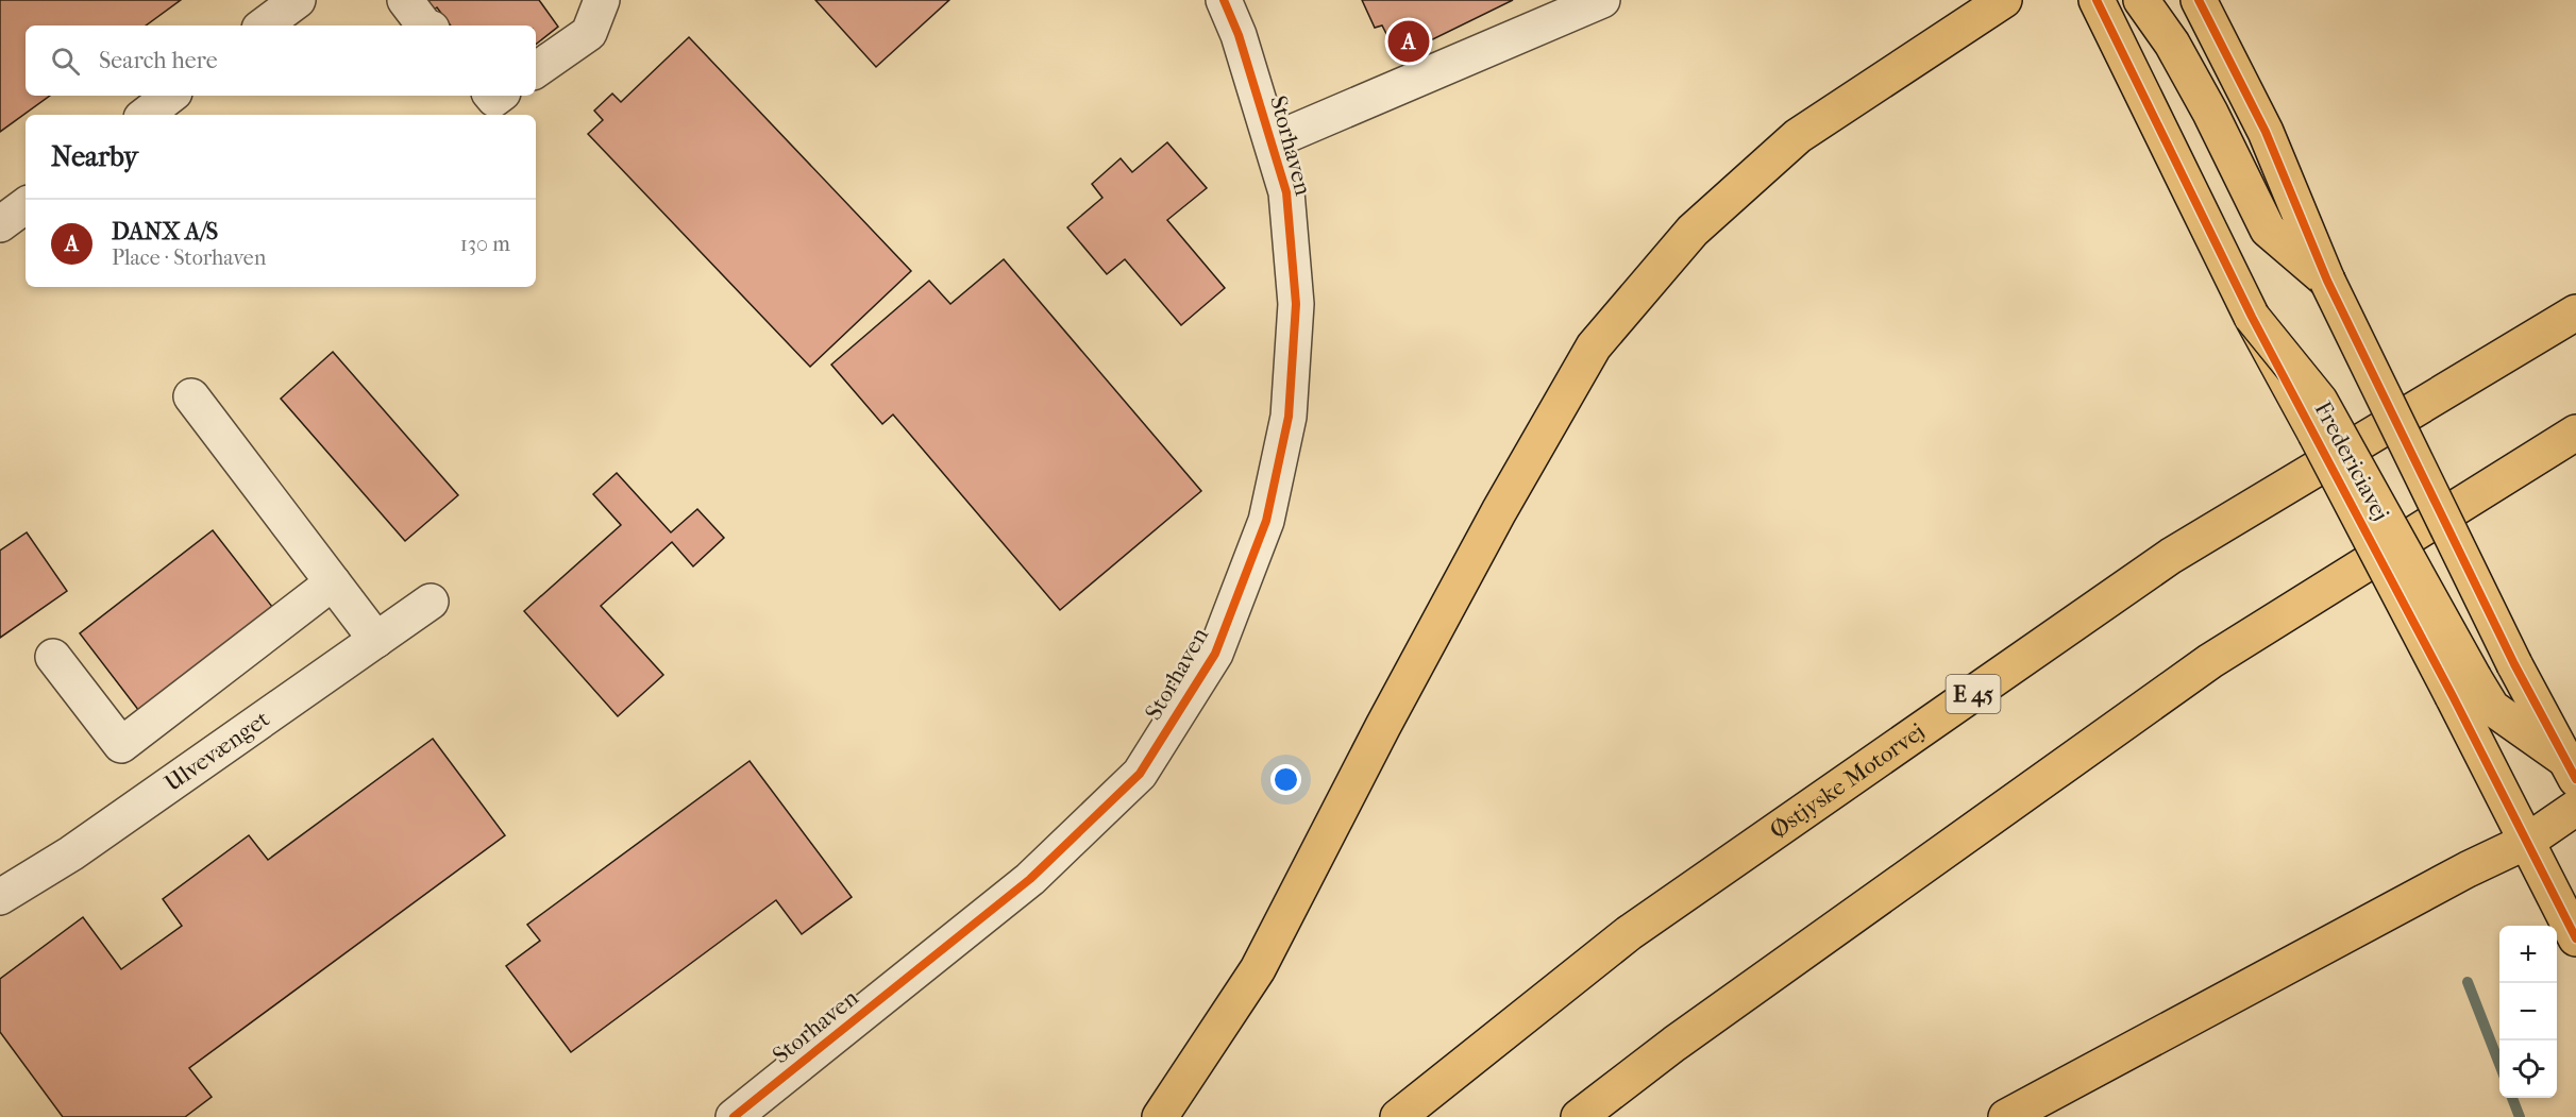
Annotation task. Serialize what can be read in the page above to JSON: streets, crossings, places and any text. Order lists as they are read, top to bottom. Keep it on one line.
{"streets":{"main road":["E 45","Østjyske Motorvej"],"street":["Storhaven","Ulvevænget"],"cycle path":["Fredericiavej"]},"page":{"pins":"A","search":"Search here","heading":"Nearby","list":[{"mark":"A","name":"DANX A/S","note":"Place · Storhaven","value":"130 m"}],"map_buttons":["+","−"]}}
